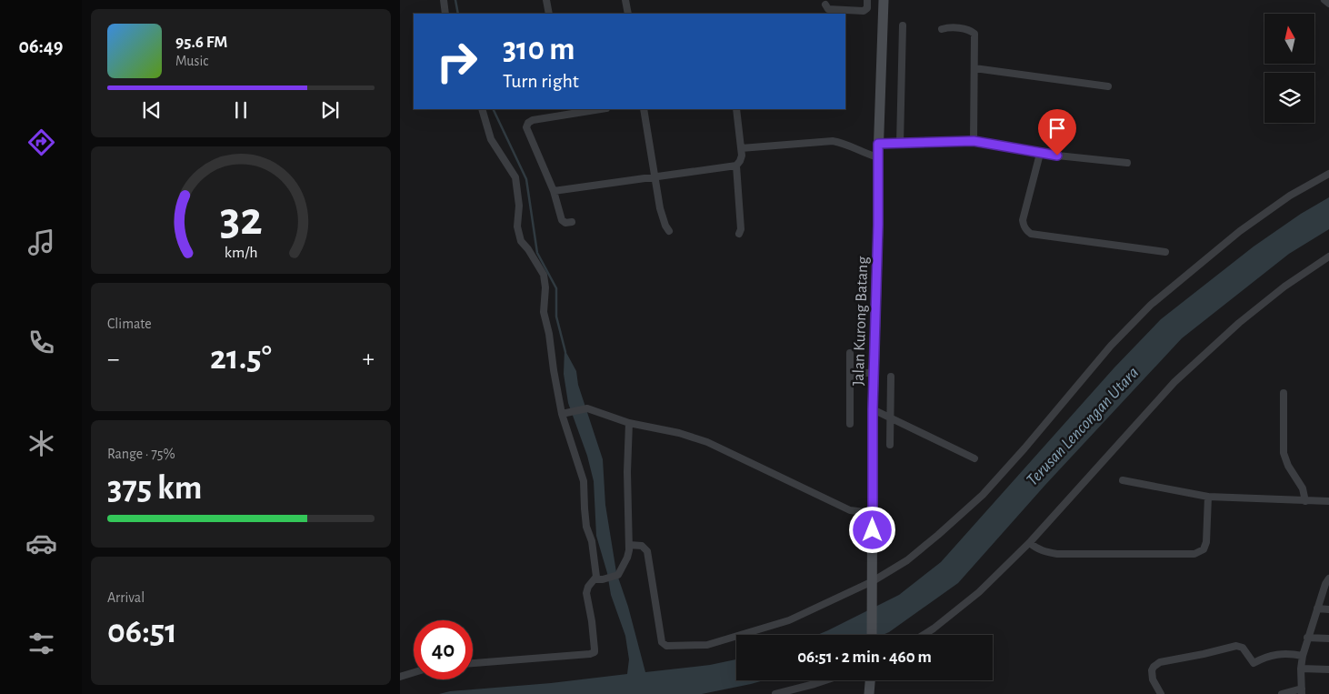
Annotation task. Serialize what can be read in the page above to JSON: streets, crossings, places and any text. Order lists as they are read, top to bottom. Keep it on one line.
{"streets":{"street":["Jalan Kurong Batang"]},"water":["Terusan Lencongan Utara"],"north":"top","page":{"tabs":"06:49","turn":["310 m","Turn right"],"song":["95.6 FM","Music"],"tile":["Climate",["Range · 75%","375 km"],["Arrival","06:51"]],"heat":["−","21.5°","+"],"limit":"40","trip":"06:51 · 2 min · 460 m","gauge":["32","km/h"]}}
